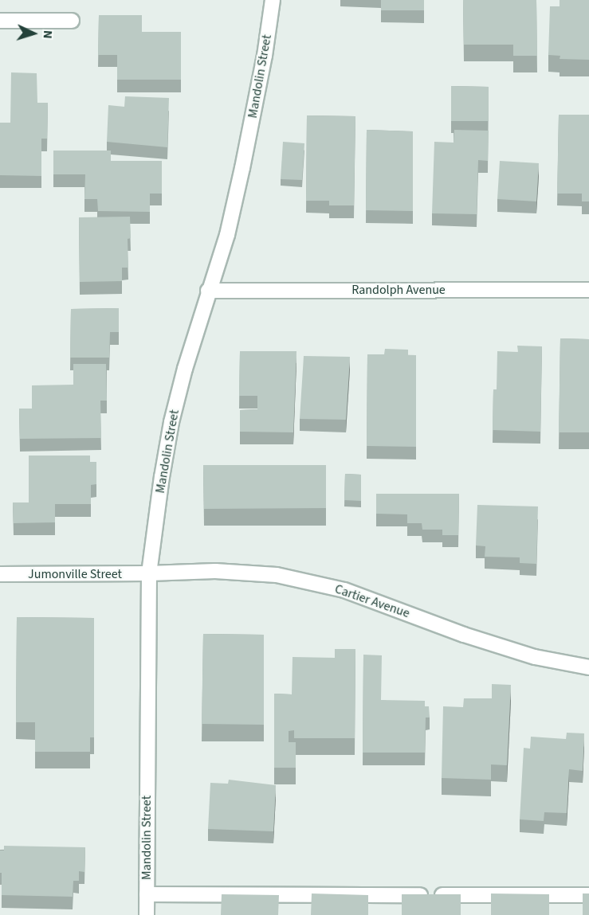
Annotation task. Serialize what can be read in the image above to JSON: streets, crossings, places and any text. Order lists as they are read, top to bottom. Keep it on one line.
{"streets":{"street":["Mandolin Street","Randolph Avenue","Jumonville Street","Cartier Avenue"]},"crossings":[["Mandolin Street","Randolph Avenue"],["Mandolin Street","Jumonville Street"],["Mandolin Street","Cartier Avenue"],["Jumonville Street","Cartier Avenue"]],"north":"right"}
